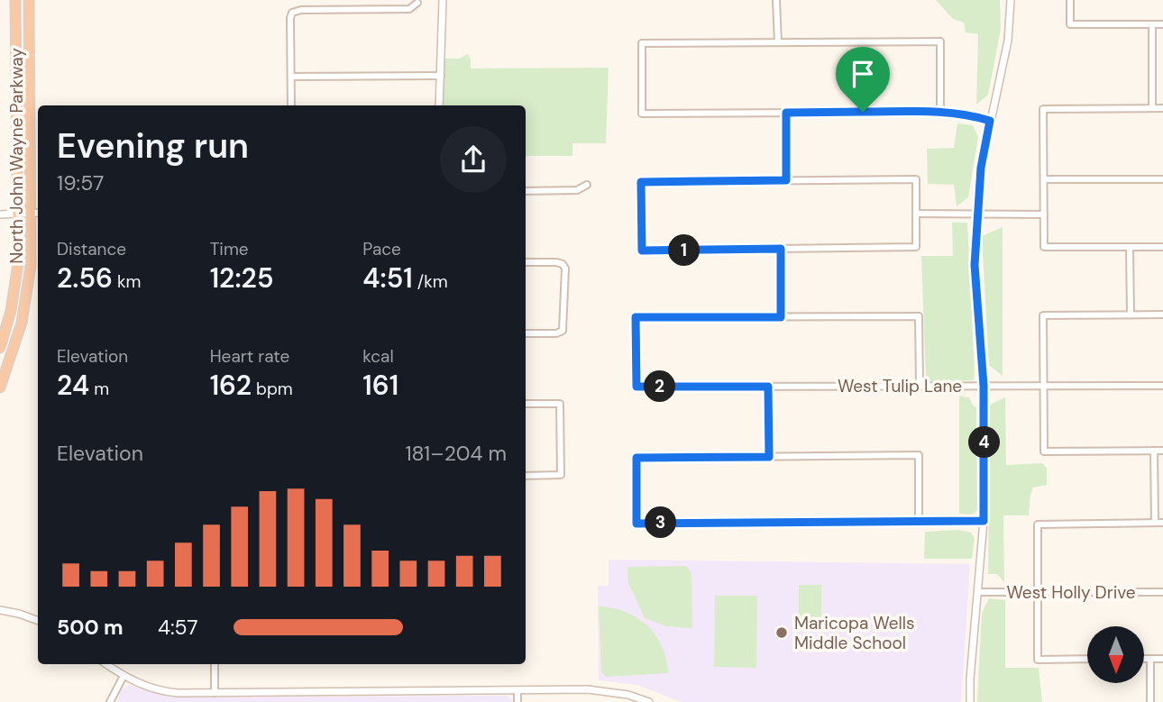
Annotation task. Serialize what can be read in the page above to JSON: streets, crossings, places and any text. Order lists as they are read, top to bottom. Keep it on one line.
{"streets":{"highway":["North John Wayne Parkway"],"street":["West Tulip Lane","West Holly Drive"]},"places":["Maricopa Wells Middle School"],"north":"bottom","page":{"heading":["Evening run","19:57"],"stats":[["Distance","2.56 km"],["Time","12:25"],["Pace","4:51 /km"],["Elevation","24 m"],["Heart rate","162 bpm"],["kcal","161"]],"pins":["1","2","4","3"],"chart":["Elevation","181–204 m"],"list":[{"name":"500 m","note":"4:57"}]}}
